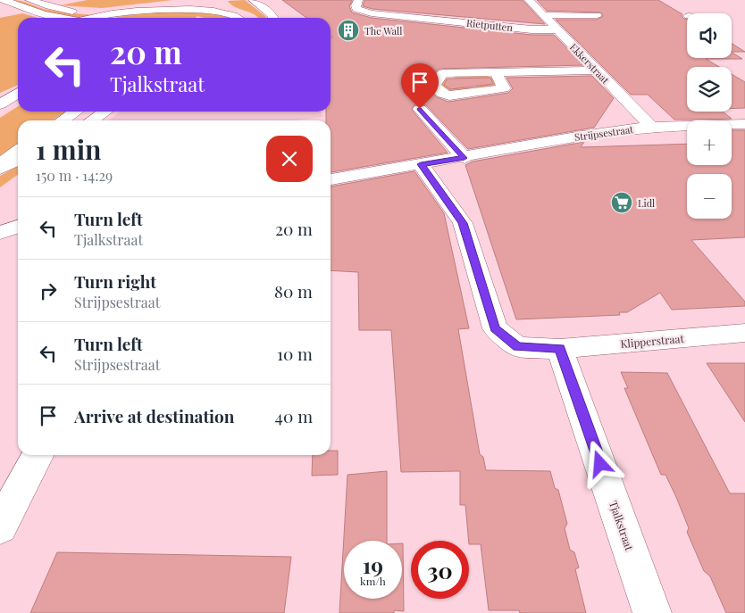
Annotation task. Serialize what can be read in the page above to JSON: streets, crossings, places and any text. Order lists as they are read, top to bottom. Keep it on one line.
{"streets":{"main road":["Rietputten","Ekkerstraat","Strijpsestraat","Klipperstraat","Tjalkstraat"]},"crossings":[["Rietputten","Ekkerstraat"],["Ekkerstraat","Strijpsestraat"],["Klipperstraat","Tjalkstraat"]],"places":{"building":["The Wall"],"supermarket":["Lidl"]},"page":{"map_buttons":["+","−"],"turn":["20 m","Tjalkstraat"],"heading":["1 min","150 m · 14:29"],"list":[{"name":"Turn left","note":"Tjalkstraat","value":"20 m"},{"name":"Turn right","note":"Strijpsestraat","value":"80 m"},{"name":"Turn left","note":"Strijpsestraat","value":"10 m"},{"name":"Arrive at destination","value":"40 m"}],"speed":"19 km/h","limit":"30"}}
